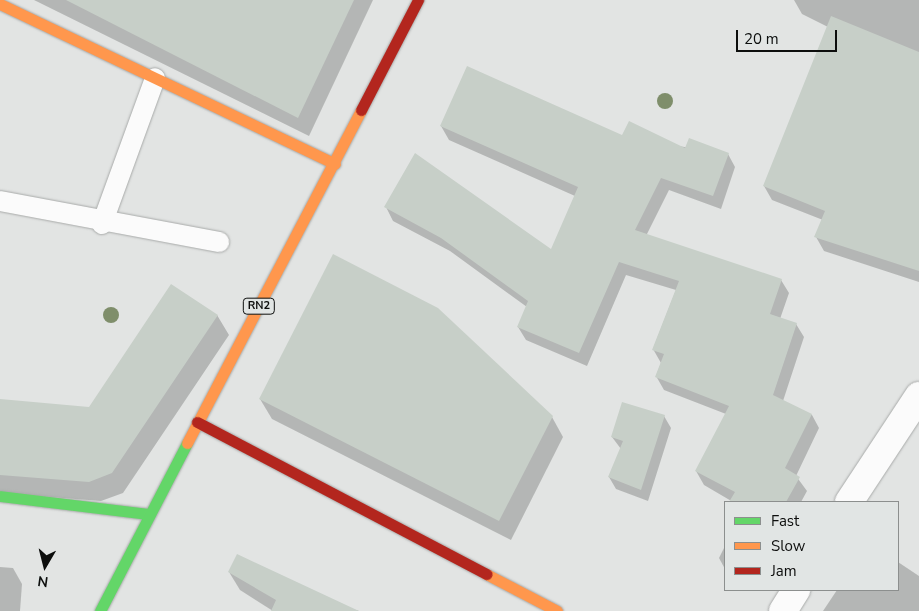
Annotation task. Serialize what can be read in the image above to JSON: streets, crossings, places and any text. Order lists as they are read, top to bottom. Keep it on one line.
{"streets":{"main road":["RN2"]},"legend":["Fast","Slow","Jam"],"scale_bar":"20 m","north":"bottom"}
